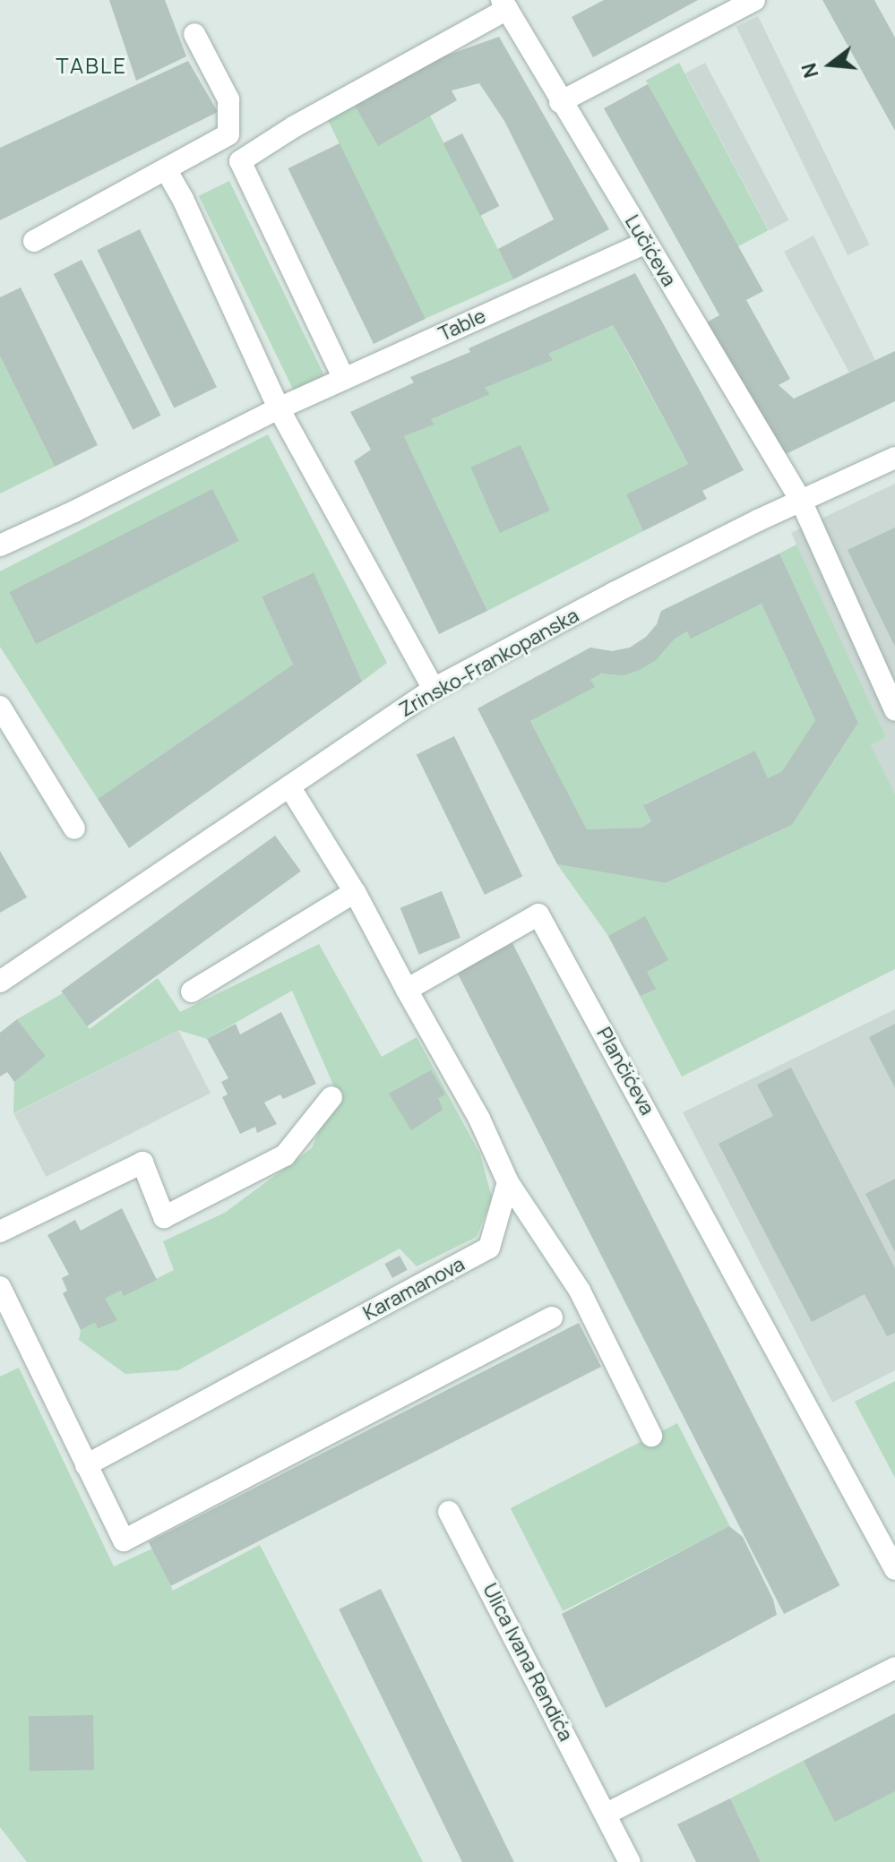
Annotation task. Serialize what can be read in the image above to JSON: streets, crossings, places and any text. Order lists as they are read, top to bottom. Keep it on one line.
{"streets":{"street":["Lučićeva","Table","Zrinsko-Frankopanska","Plančićeva","Karamanova","Ulica Ivana Rendića"]},"crossings":[["Lučićeva","Table"],["Lučićeva","Zrinsko-Frankopanska"]],"districts":["TABLE"],"north":"left"}
